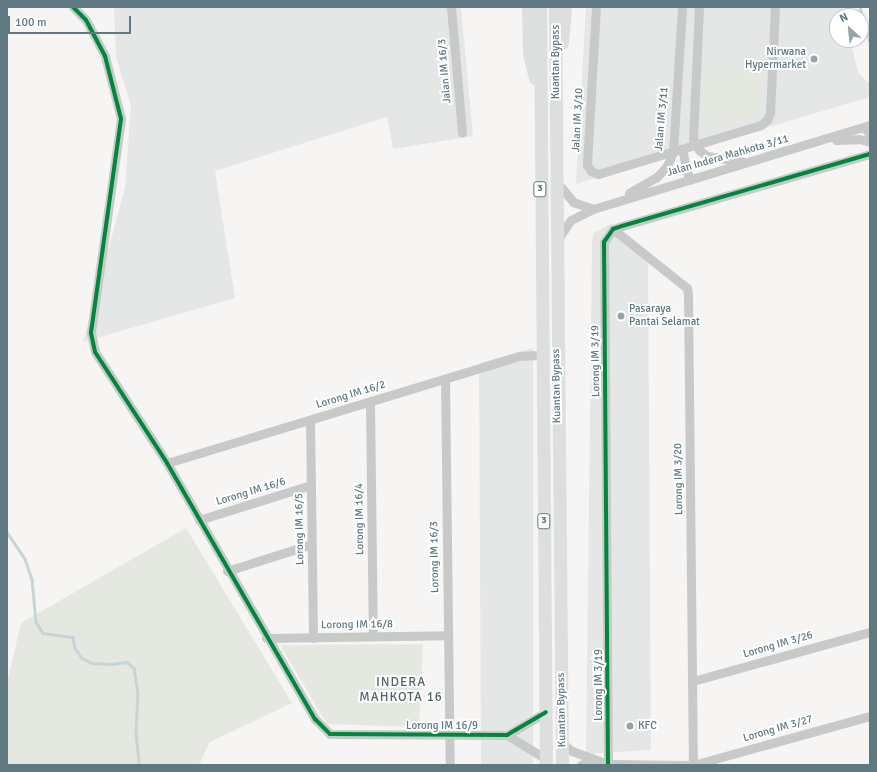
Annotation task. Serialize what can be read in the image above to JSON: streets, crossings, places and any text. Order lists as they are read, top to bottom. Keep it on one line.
{"streets":{"highway":["Kuantan Bypass","3"],"street":["Jalan IM 16/3","Jalan IM 3/11","Jalan IM 3/10","Jalan Indera Mahkota 3/11","Lorong IM 3/19","Lorong IM 16/2","Lorong IM 3/20","Lorong IM 16/6","Lorong IM 16/4","Lorong IM 16/5","Lorong IM 16/3","Lorong IM 16/8","Lorong IM 3/26","Lorong IM 16/9","Lorong IM 3/27"]},"crossings":[["Kuantan Bypass","Jalan Indera Mahkota 3/11"],["Kuantan Bypass","Lorong IM 16/2"],["Kuantan Bypass","Lorong IM 3/27"],["Jalan IM 3/11","Jalan IM 3/10"],["Jalan IM 3/11","Jalan Indera Mahkota 3/11"],["Lorong IM 3/19","Lorong IM 3/20"],["Lorong IM 3/19","Lorong IM 3/27"],["Lorong IM 16/2","Lorong IM 16/4"],["Lorong IM 16/2","Lorong IM 16/5"],["Lorong IM 16/2","Lorong IM 16/3"],["Lorong IM 3/20","Lorong IM 3/26"],["Lorong IM 3/20","Lorong IM 3/27"],["Lorong IM 16/6","Lorong IM 16/5"],["Lorong IM 16/4","Lorong IM 16/8"],["Lorong IM 16/5","Lorong IM 16/8"],["Lorong IM 16/3","Lorong IM 16/8"],["Lorong IM 16/3","Lorong IM 16/9"],["Lorong IM 16/8","Lorong IM 16/9"]],"districts":["INDERA MAHKOTA 16"],"places":["Nirwana Hypermarket","Pasaraya Pantai Selamat","KFC"],"scale_bar":"100 m","north":"top left"}
